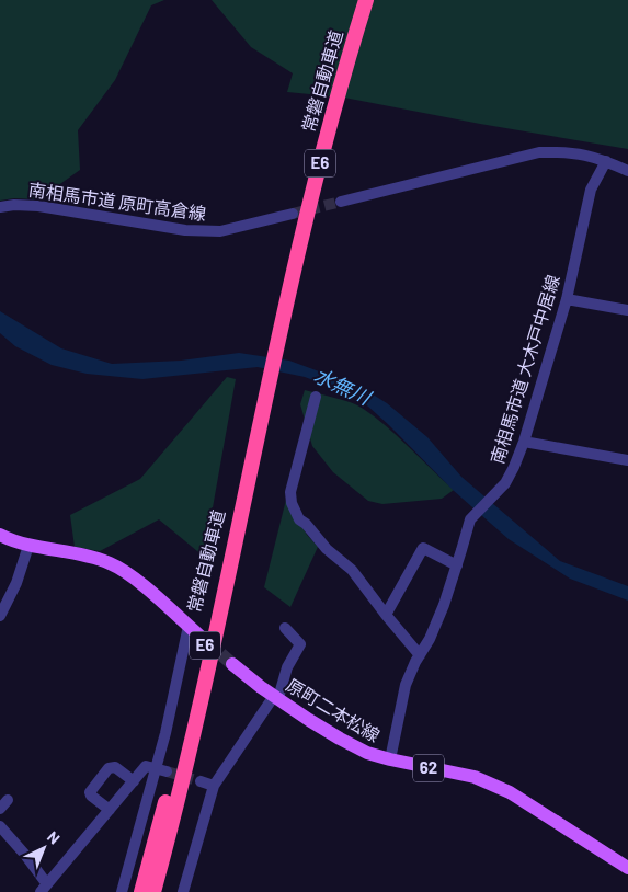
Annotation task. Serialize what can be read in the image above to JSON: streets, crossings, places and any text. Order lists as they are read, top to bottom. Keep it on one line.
{"streets":{"highway":["常磐自動車道","E6"],"main road":["原町二本松線","62"],"street":["南相馬市道 原町高倉線","南相馬市道 大木戸中居線"]},"crossings":[["南相馬市道 大木戸中居線","原町二本松線"]],"water":["水無川"],"north":"top right"}
